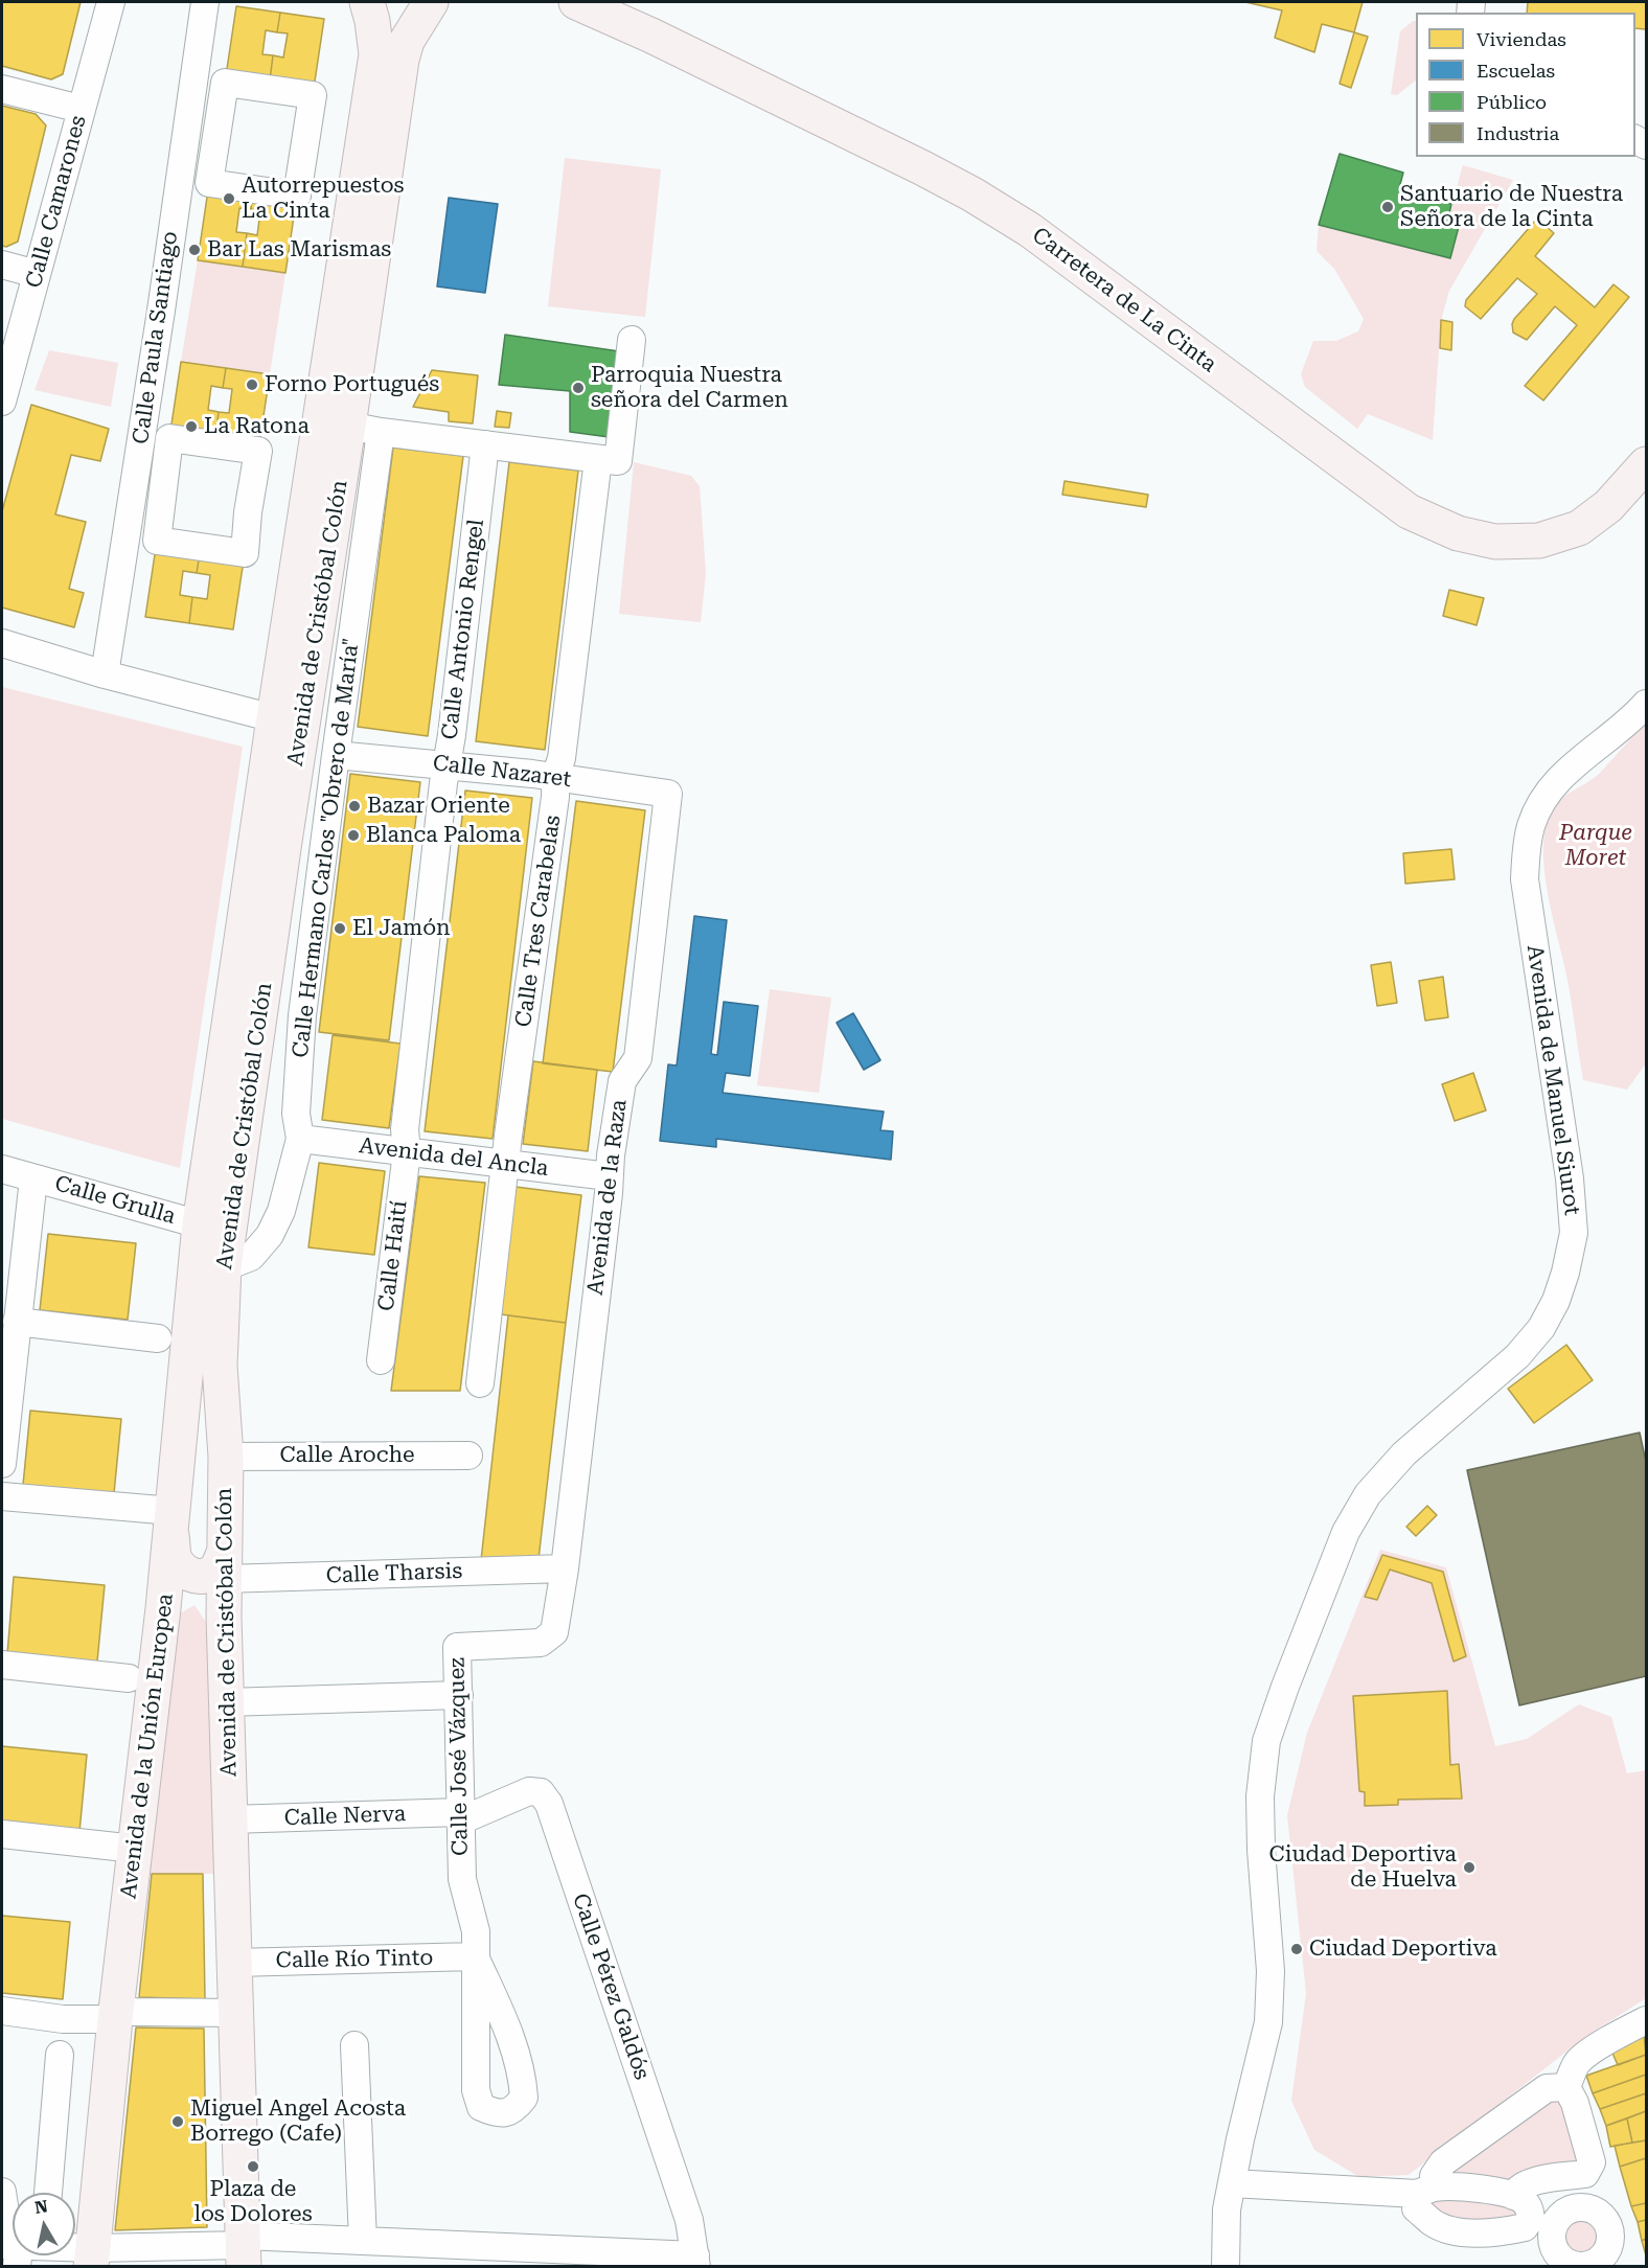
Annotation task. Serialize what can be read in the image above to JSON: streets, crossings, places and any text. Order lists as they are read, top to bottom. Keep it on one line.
{"streets":{"main road":["Carretera de La Cinta","Avenida de Cristóbal Colón","Avenida de la Unión Europea"],"street":["Calle Camarones","Calle Paula Santiago","Calle Antonio Rengel","Calle Nazaret","Calle Hermano Carlos \"Obrero de María\"","Calle Tres Carabelas","Avenida de Manuel Siurot","Avenida del Ancla","Avenida de la Raza","Calle Grulla","Calle Haití","Calle Aroche","Calle Tharsis","Calle José Vázquez","Calle Nerva","Calle Río Tinto","Calle Pérez Galdós"]},"crossings":[["Avenida de Cristóbal Colón","Calle Hermano Carlos \"Obrero de María\""],["Avenida de Cristóbal Colón","Calle Grulla"],["Avenida de Cristóbal Colón","Calle Aroche"],["Avenida de Cristóbal Colón","Calle Tharsis"],["Avenida de Cristóbal Colón","Avenida de la Unión Europea"],["Avenida de Cristóbal Colón","Calle Nerva"],["Avenida de Cristóbal Colón","Calle Río Tinto"],["Calle Antonio Rengel","Calle Nazaret"],["Calle Antonio Rengel","Avenida del Ancla"],["Calle Antonio Rengel","Calle Haití"],["Calle Nazaret","Calle Hermano Carlos \"Obrero de María\""],["Calle Nazaret","Calle Tres Carabelas"],["Calle Nazaret","Avenida de la Raza"],["Calle Hermano Carlos \"Obrero de María\"","Avenida del Ancla"],["Calle Tres Carabelas","Avenida del Ancla"],["Avenida del Ancla","Avenida de la Raza"],["Avenida del Ancla","Calle Haití"],["Avenida de la Raza","Calle Tharsis"],["Avenida de la Raza","Calle José Vázquez"],["Calle Grulla","Avenida de la Unión Europea"],["Calle Tharsis","Calle José Vázquez"],["Calle José Vázquez","Calle Nerva"],["Calle José Vázquez","Calle Río Tinto"],["Calle José Vázquez","Calle Pérez Galdós"],["Calle Nerva","Calle Pérez Galdós"]],"parks":["Parque Moret"],"places":["Autorrepuestos La Cinta","Santuario de Nuestra Señora de la Cinta","Bar Las Marismas","Forno Portugués","Parroquia Nuestra señora del Carmen","La Ratona","Bazar Oriente","Blanca Paloma","El Jamón","Ciudad Deportiva de Huelva","Ciudad Deportiva","Miguel Angel Acosta Borrego (Cafe)","Plaza de los Dolores"],"legend":["Viviendas","Escuelas","Público","Industria"],"north":"top"}
